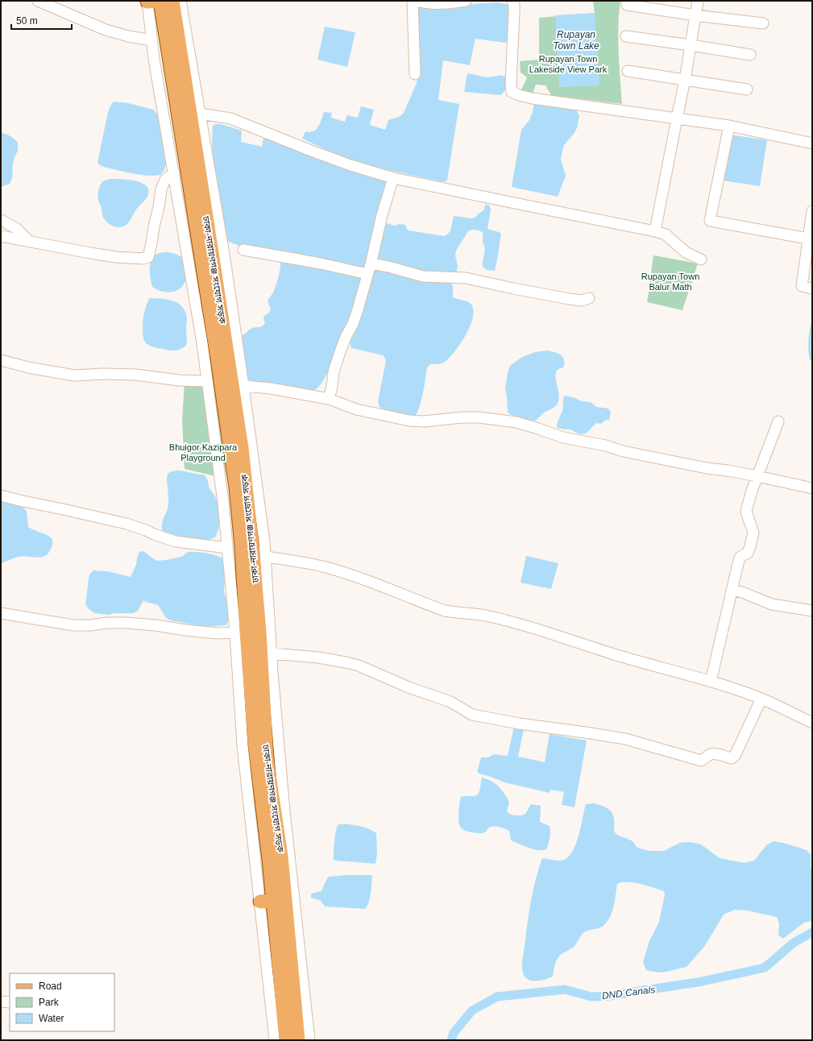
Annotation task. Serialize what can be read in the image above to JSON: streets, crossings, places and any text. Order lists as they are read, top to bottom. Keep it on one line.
{"streets":{"main road":["ঢাকা-নারায়ণগঞ্জ সংযোগ সড়ক"]},"water":["Rupayan Town Lake","DND Canals"],"parks":["Rupayan Town Lakeside View Park","Rupayan Town Balur Math","Bhuigor Kazipara Playground"],"legend":["Road","Park","Water"],"scale_bar":"50 m"}
